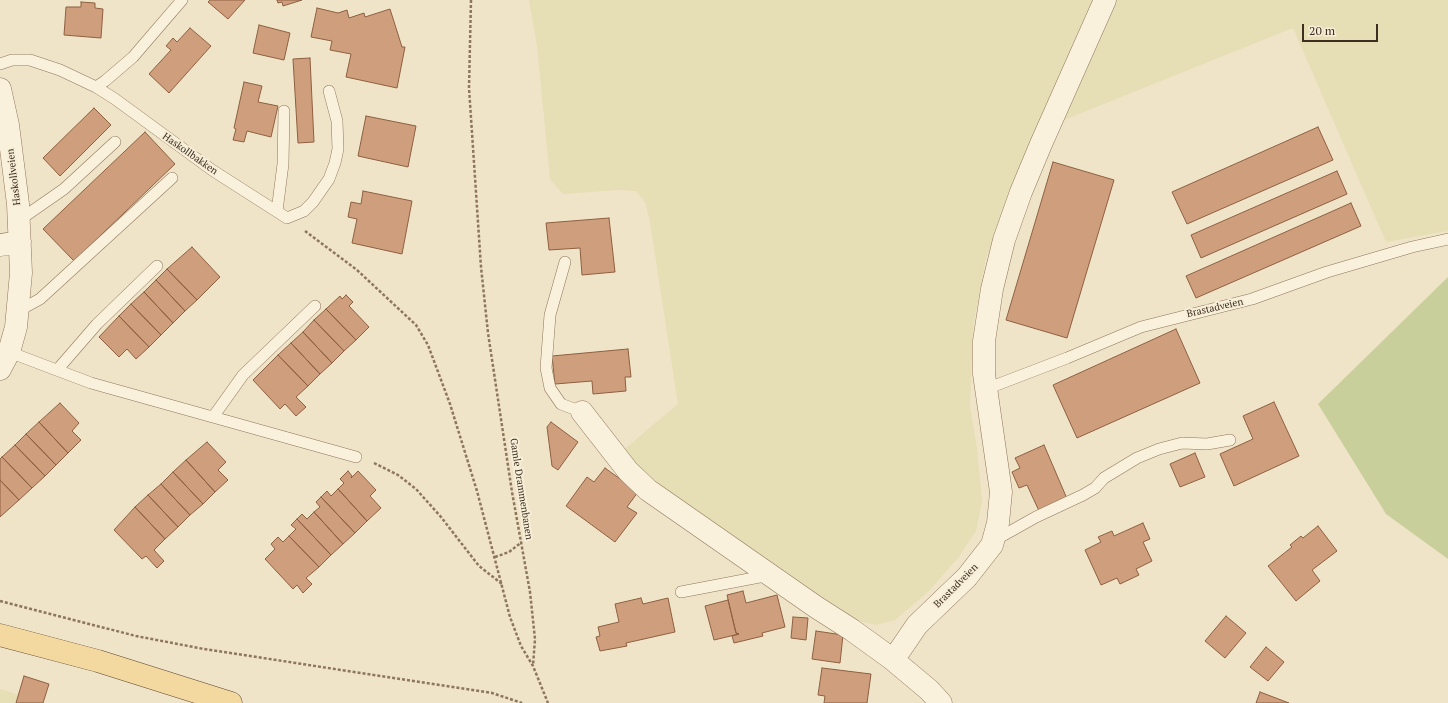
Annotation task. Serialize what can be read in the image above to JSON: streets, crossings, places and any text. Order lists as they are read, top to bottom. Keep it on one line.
{"streets":{"street":["Haskollveien","Brastadveien"],"lane":["Haskollbakken"],"path":["Gamle Drammenbanen"]},"scale_bar":"20 m"}
